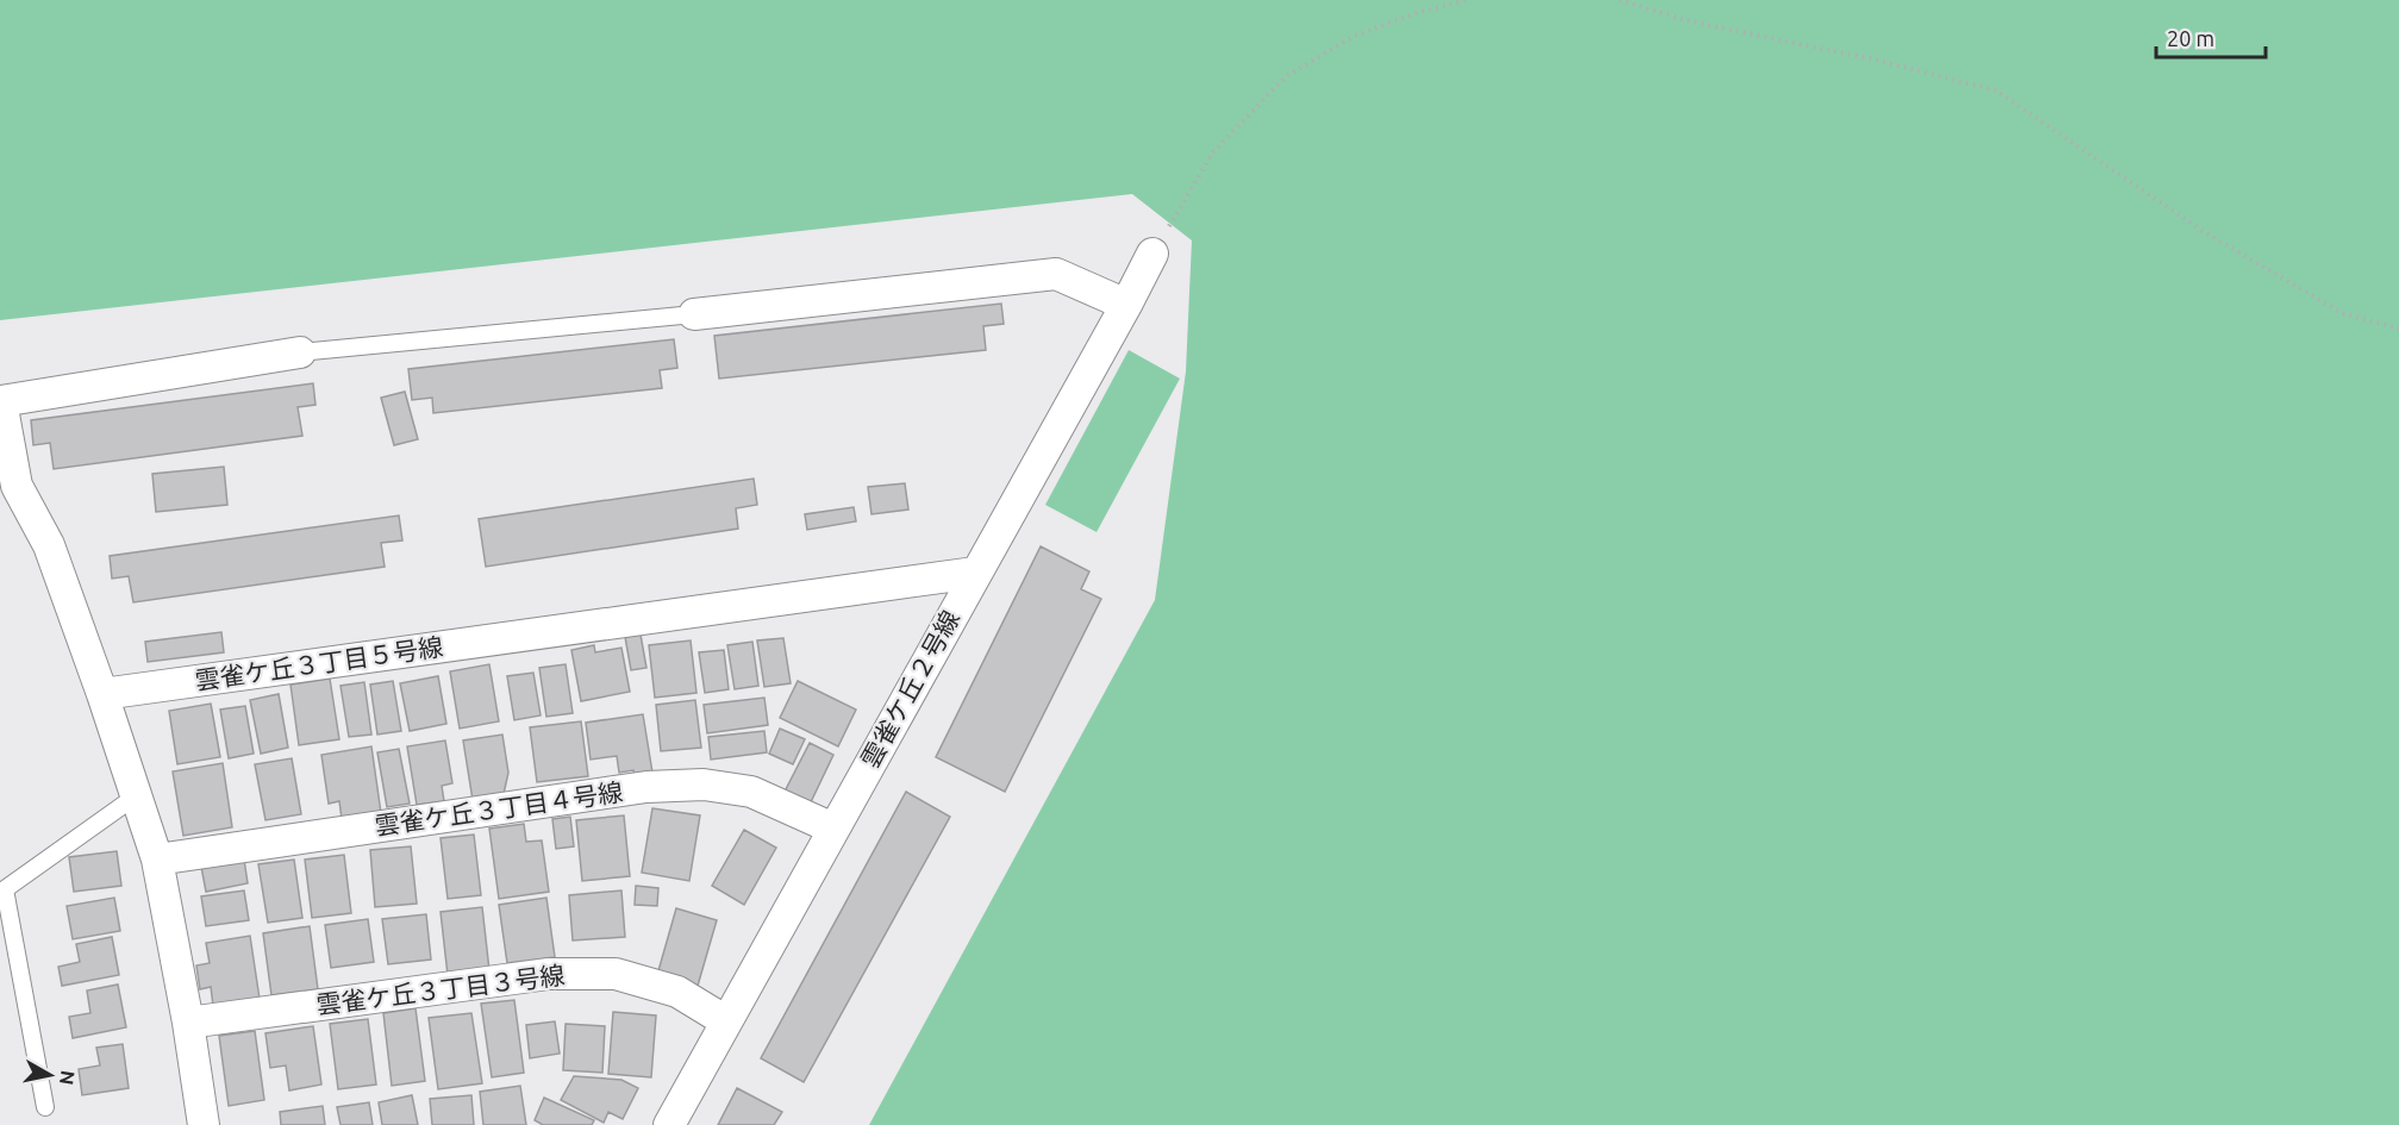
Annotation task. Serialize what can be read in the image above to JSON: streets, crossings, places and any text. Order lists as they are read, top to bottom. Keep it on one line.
{"streets":{"street":["雲雀ケ丘３丁目５号線","雲雀ケ丘２号線","雲雀ケ丘３丁目４号線","雲雀ケ丘３丁目３号線"]},"crossings":[["雲雀ケ丘３丁目５号線","雲雀ケ丘２号線"],["雲雀ケ丘２号線","雲雀ケ丘３丁目４号線"],["雲雀ケ丘２号線","雲雀ケ丘３丁目３号線"]],"scale_bar":"20 m","north":"right"}
